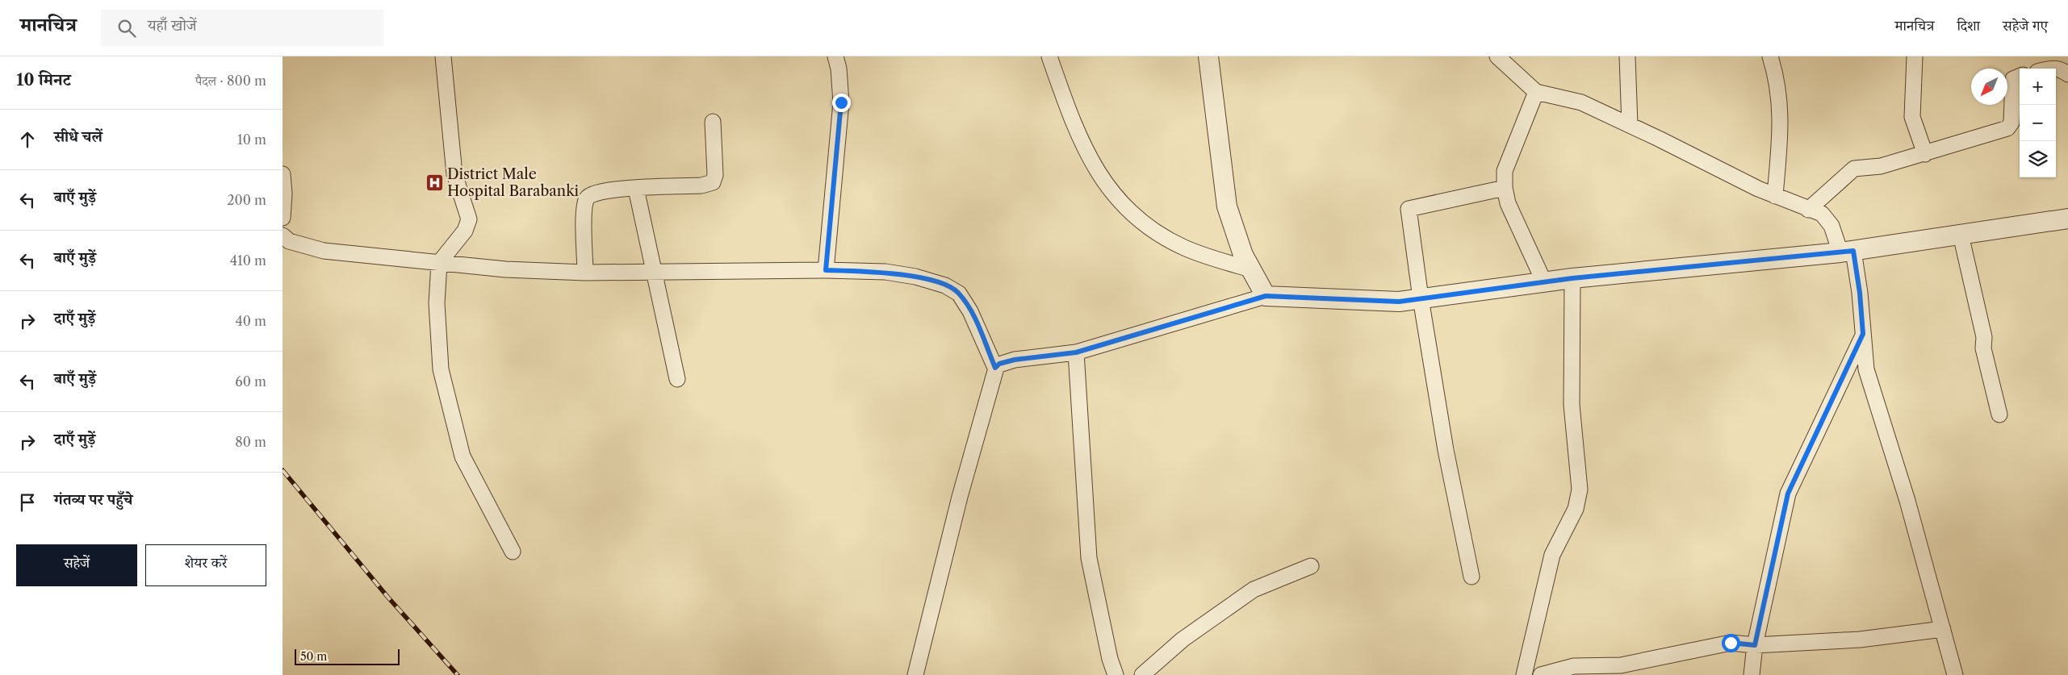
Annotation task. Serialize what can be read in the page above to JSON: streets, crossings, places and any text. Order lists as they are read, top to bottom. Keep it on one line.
{"places":{"hospital":["District Male Hospital Barabanki"]},"scale_bar":"50 m","north":"bottom left","page":{"header":"मानचित्र","search":"यहाँ खोजें","nav":["मानचित्र","दिशा","सहेजे गए"],"heading":["10 मिनट","पैदल · 800 m"],"map_buttons":["+","−"],"list":[["सीधे चलें","10 m"],["बाएँ मुड़ें","200 m"],["बाएँ मुड़ें","410 m"],["दाएँ मुड़ें","40 m"],["बाएँ मुड़ें","60 m"],["दाएँ मुड़ें","80 m"],"गंतव्य पर पहुँचे"],"buttons":["सहेजें","शेयर करें"],"scale":"50 m"}}
